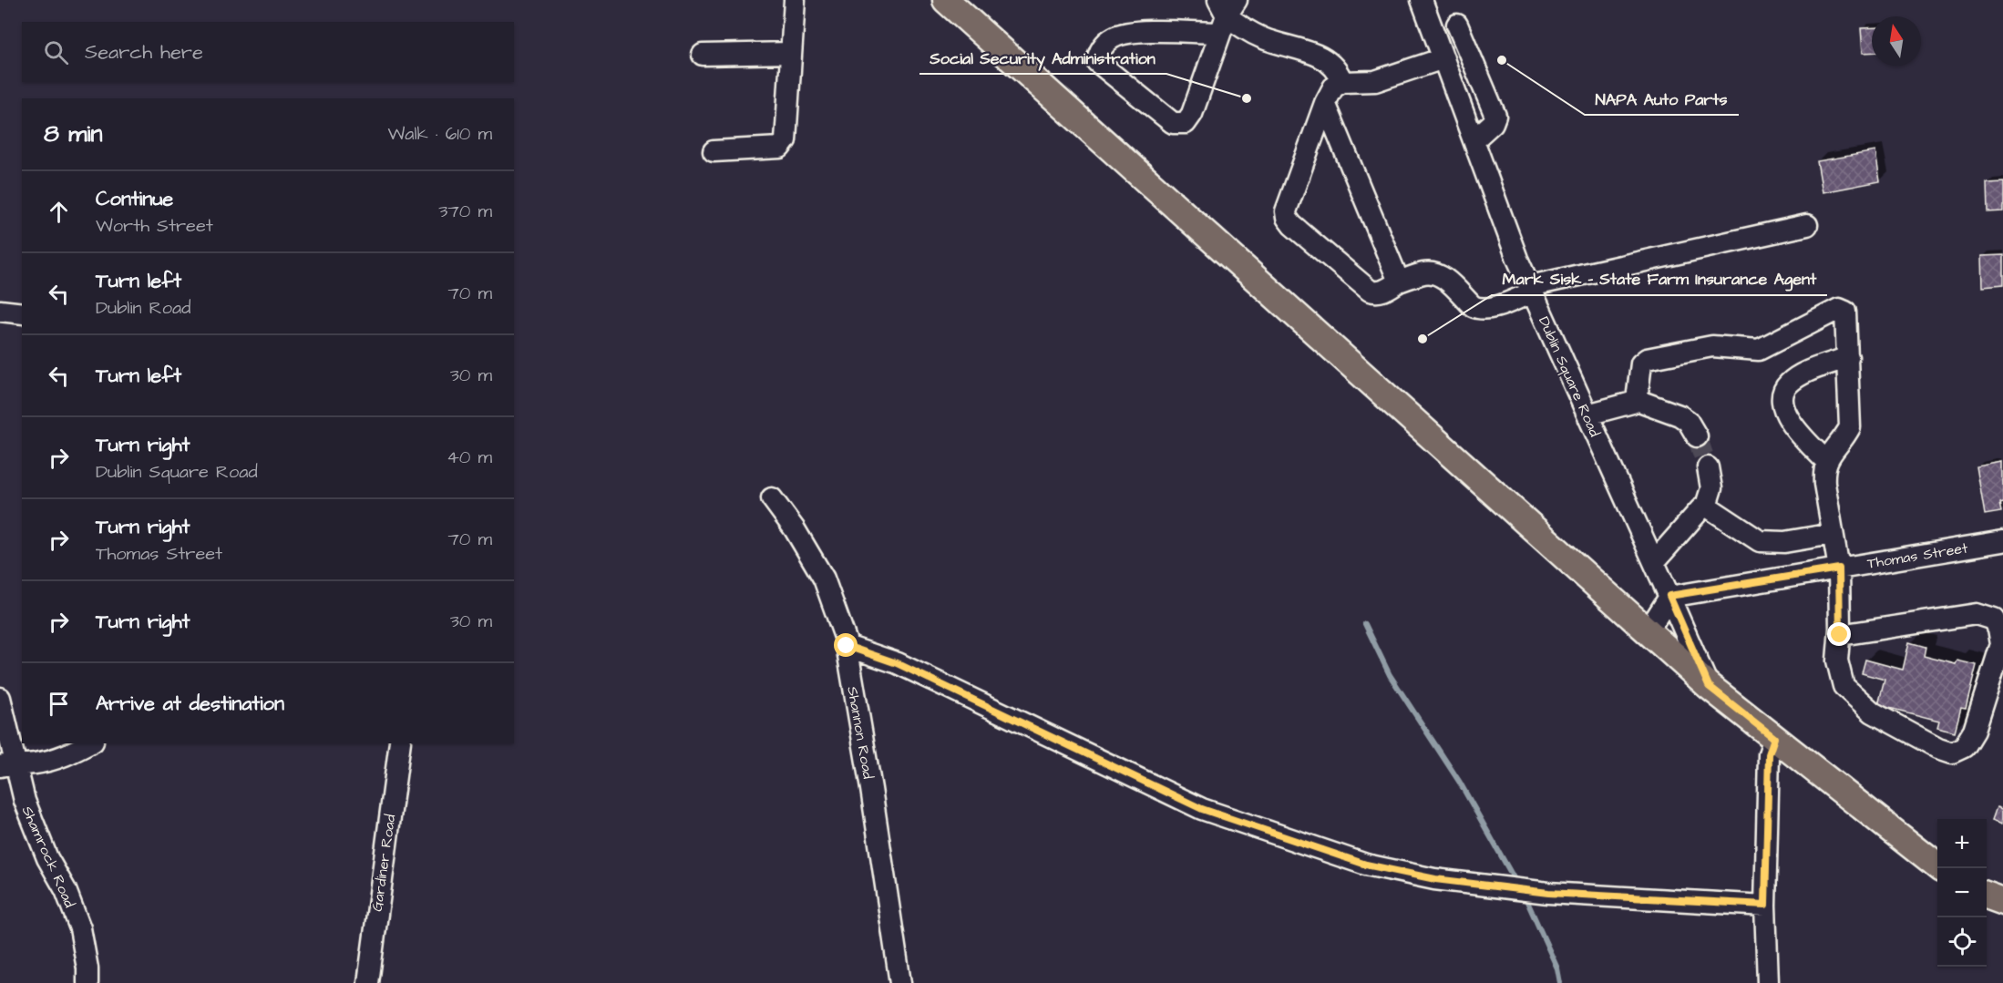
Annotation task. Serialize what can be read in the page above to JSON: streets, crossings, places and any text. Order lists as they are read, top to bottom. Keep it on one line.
{"streets":{"street":["Dublin Square Road","Thomas Street","Shannon Road","Shamrock Road","Gardiner Road"]},"crossings":[["Dublin Square Road","Thomas Street"]],"places":["NAPA Auto Parts","Social Security Administration","Mark Sisk - State Farm Insurance Agent"],"north":"top","page":{"search":"Search here","heading":["8 min","Walk · 610 m"],"list":[["Continue","Worth Street","370 m"],["Turn left","Dublin Road","70 m"],["Turn left","30 m"],["Turn right","Dublin Square Road","40 m"],["Turn right","Thomas Street","70 m"],["Turn right","30 m"],"Arrive at destination"],"map_buttons":["+","−"]}}
